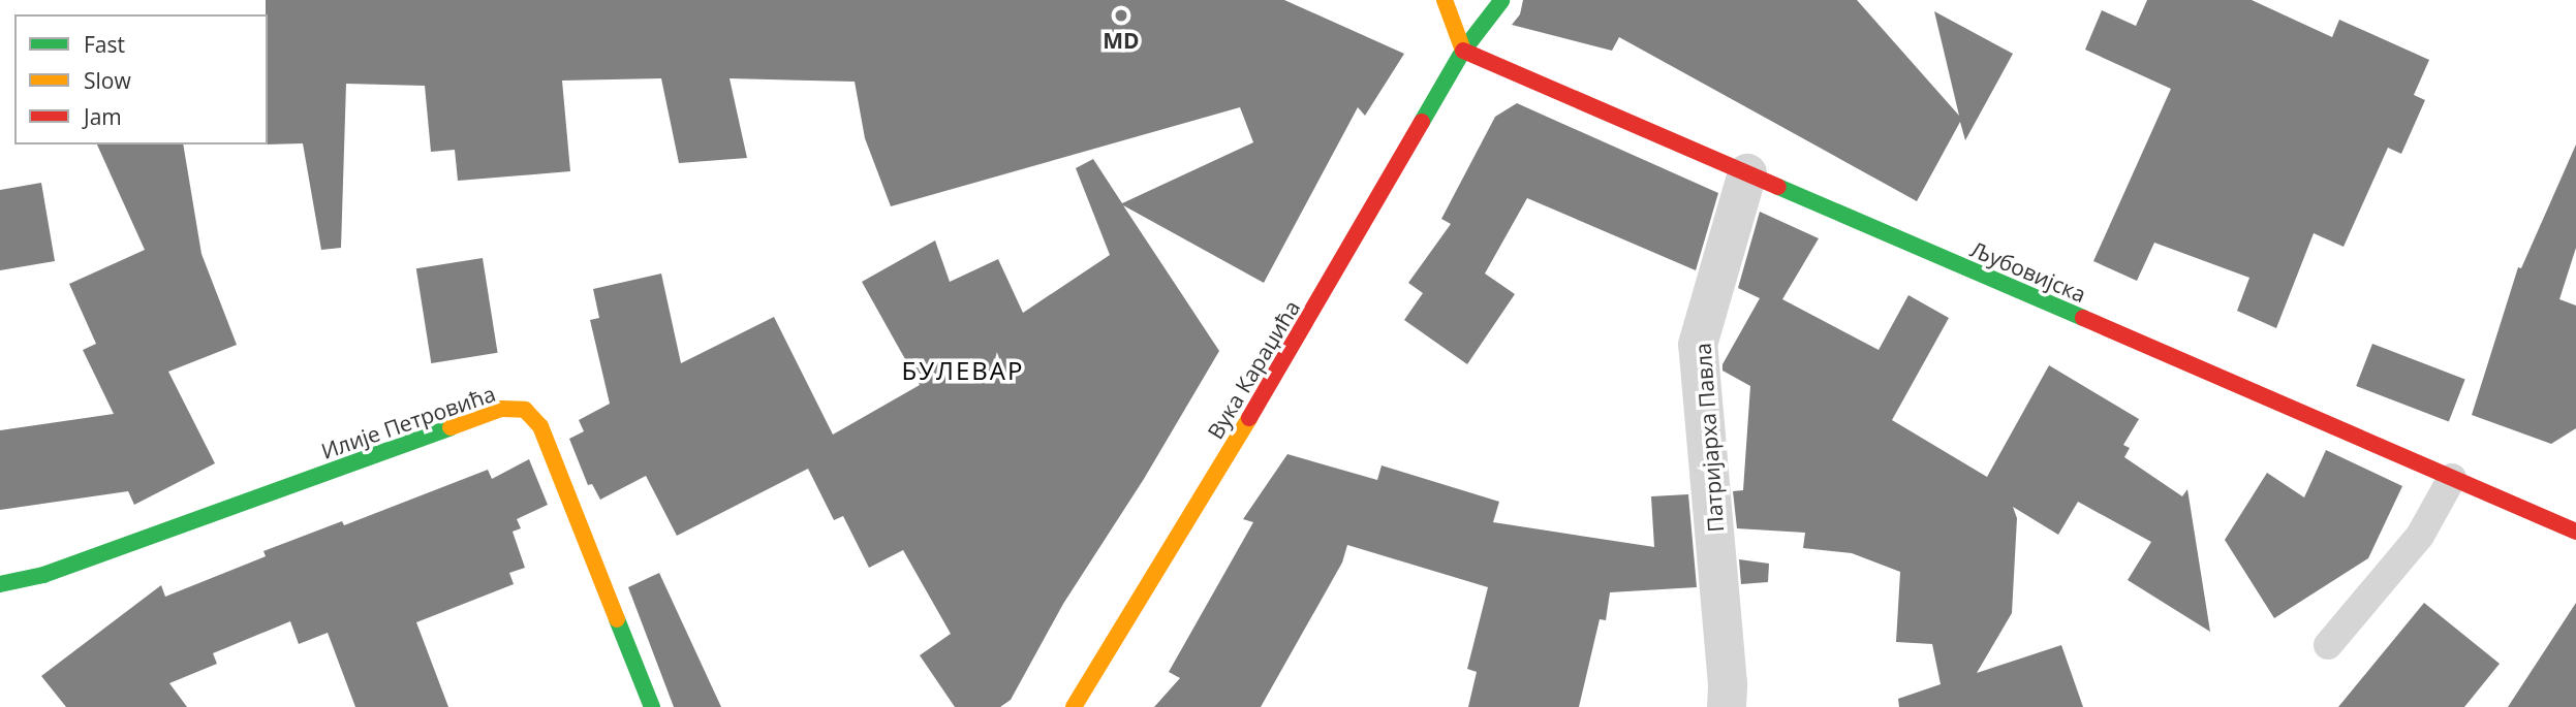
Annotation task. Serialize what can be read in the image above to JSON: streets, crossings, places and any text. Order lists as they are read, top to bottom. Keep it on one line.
{"streets":{"street":["Љубовијска","Вука Караџића","Илије Петровића","Патријарха Павла"]},"crossings":[["Љубовијска","Вука Караџића"],["Љубовијска","Патријарха Павла"]],"districts":["БУЛЕВАР"],"places":["MD"],"legend":["Fast","Slow","Jam"]}
